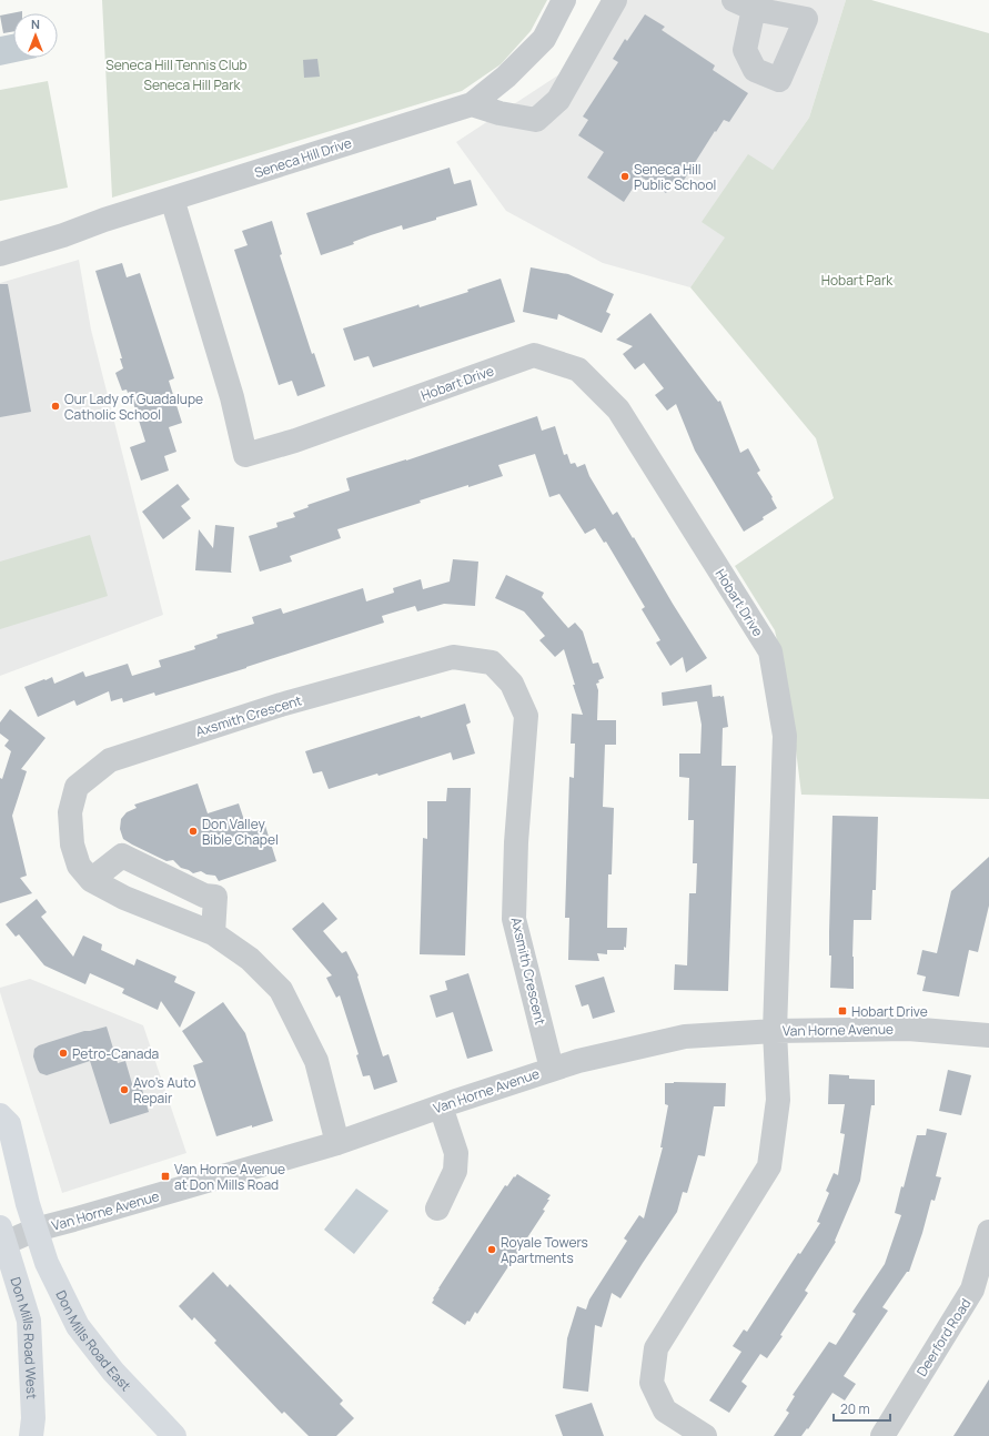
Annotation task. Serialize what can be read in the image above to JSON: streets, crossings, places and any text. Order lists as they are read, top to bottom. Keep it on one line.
{"streets":{"main road":["Don Mills Road West","Don Mills Road East"],"street":["Seneca Hill Drive","Hobart Drive","Axsmith Crescent","Van Horne Avenue","Deerford Road"]},"crossings":[["Seneca Hill Drive","Hobart Drive"],["Hobart Drive","Van Horne Avenue"],["Axsmith Crescent","Van Horne Avenue"],["Van Horne Avenue","Don Mills Road West"],["Van Horne Avenue","Don Mills Road East"]],"parks":["Seneca Hill Tennis Club","Seneca Hill Park","Hobart Park"],"places":{"other":["Seneca Hill Public School","Our Lady of Guadalupe Catholic School","Don Valley Bible Chapel","Petro-Canada","Avo's Auto Repair","Royale Towers Apartments"],"transit":["Hobart Drive","Van Horne Avenue at Don Mills Road"]},"scale_bar":"20 m","north":"top"}
